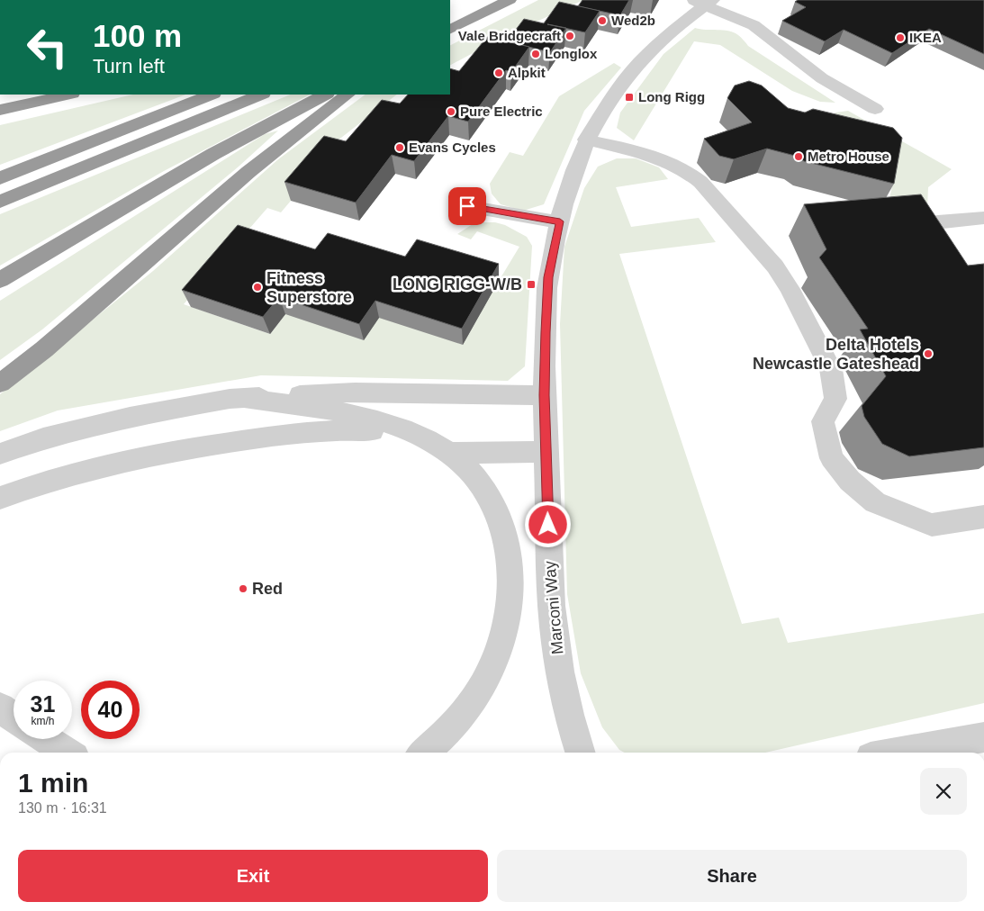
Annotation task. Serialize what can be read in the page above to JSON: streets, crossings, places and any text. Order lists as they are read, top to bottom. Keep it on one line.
{"streets":{"street":["Marconi Way"]},"places":{"other":["Wed2b","Vale Bridgecraft","IKEA","Longlox","Alpkit","Pure Electric","Evans Cycles","Metro House","Fitness Superstore","Delta Hotels Newcastle Gateshead","Red"],"transit":["Long Rigg","LONG RIGG-W/B"]},"page":{"turn":["100 m","Turn left"],"speed":"31 km/h","limit":"40","heading":["1 min","130 m · 16:31"],"buttons":["Exit","Share"]}}
